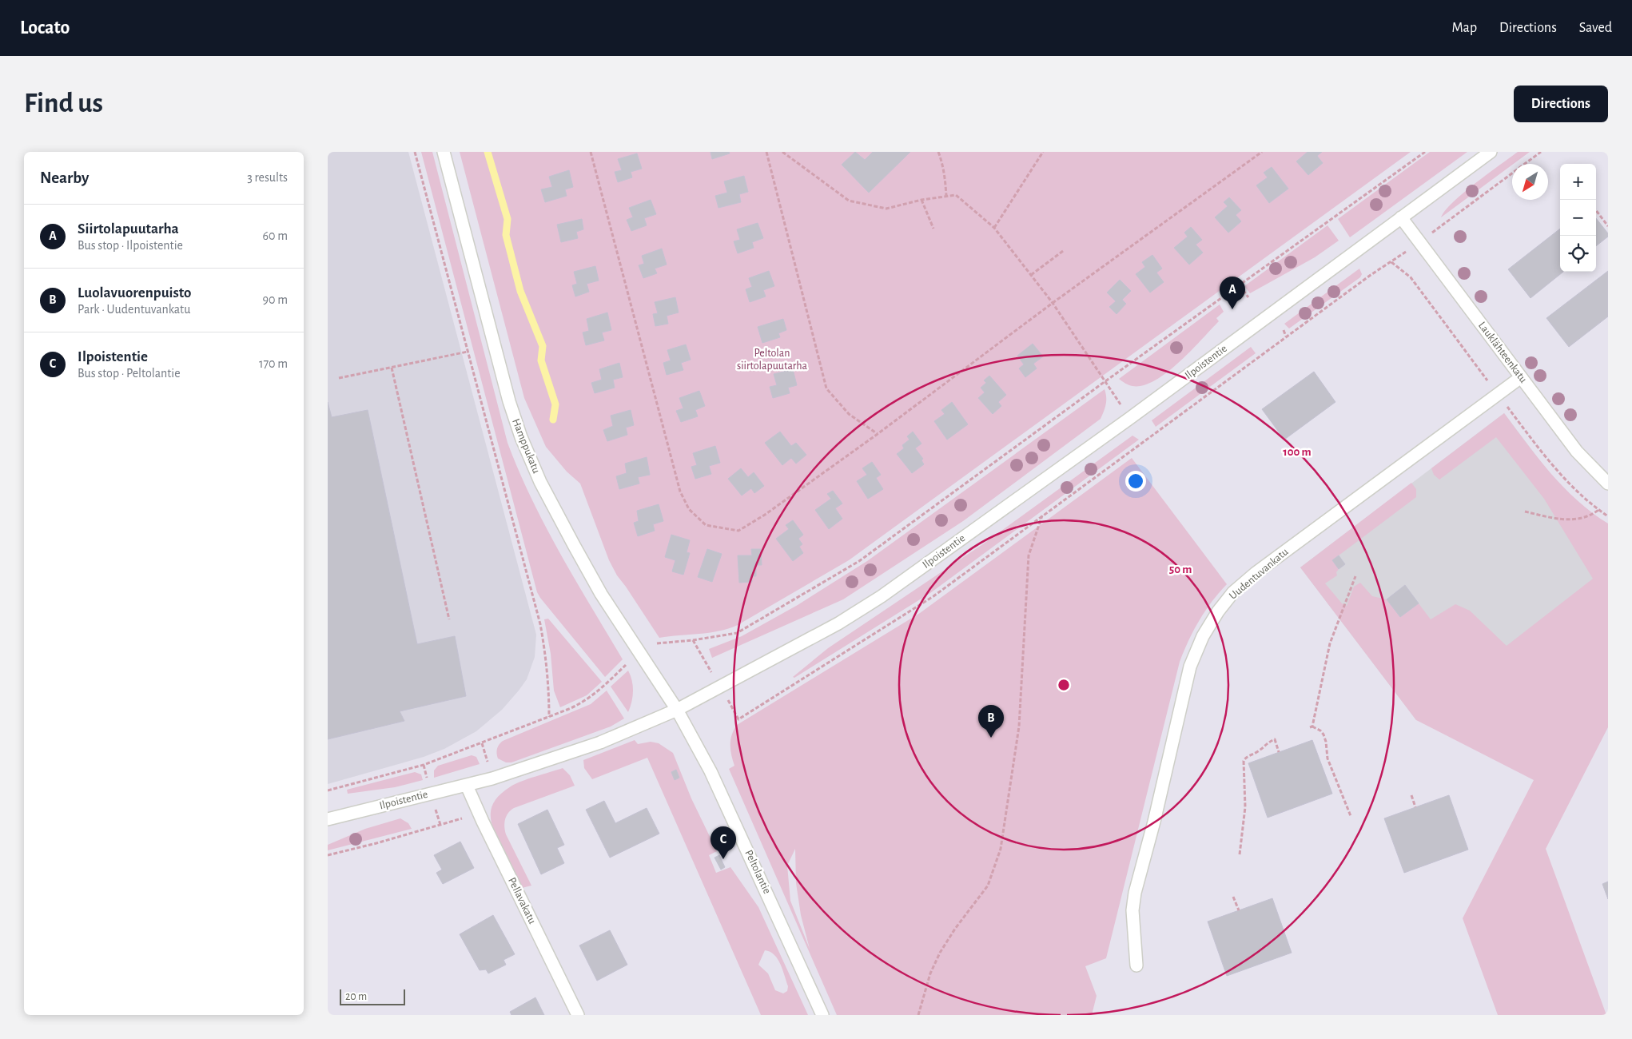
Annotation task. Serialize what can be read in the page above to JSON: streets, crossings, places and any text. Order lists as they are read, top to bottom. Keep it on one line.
{"streets":{"street":["Lauklähteenkatu","Ilpoistentie","Hamppukatu","Uudentuvankatu","Peltolantie","Pellavakatu"]},"crossings":[["Lauklähteenkatu","Ilpoistentie"],["Lauklähteenkatu","Uudentuvankatu"],["Ilpoistentie","Hamppukatu"],["Ilpoistentie","Peltolantie"],["Ilpoistentie","Pellavakatu"],["Hamppukatu","Peltolantie"]],"parks":["Peltolan siirtolapuutarha"],"scale_bar":"20 m","north":"bottom left","page":{"header":"Locato","nav":["Map","Directions","Saved"],"buttons":"Directions","title":"Find us","heading":["Nearby","3 results"],"map_buttons":["+","−"],"list":[{"mark":"A","name":"Siirtolapuutarha","note":"Bus stop · Ilpoistentie","value":"60 m"},{"mark":"B","name":"Luolavuorenpuisto","note":"Park · Uudentuvankatu","value":"90 m"},{"mark":"C","name":"Ilpoistentie","note":"Bus stop · Peltolantie","value":"170 m"}],"pins":["A","B","C"],"scale":"20 m"},"rings":["100 m","50 m"]}
